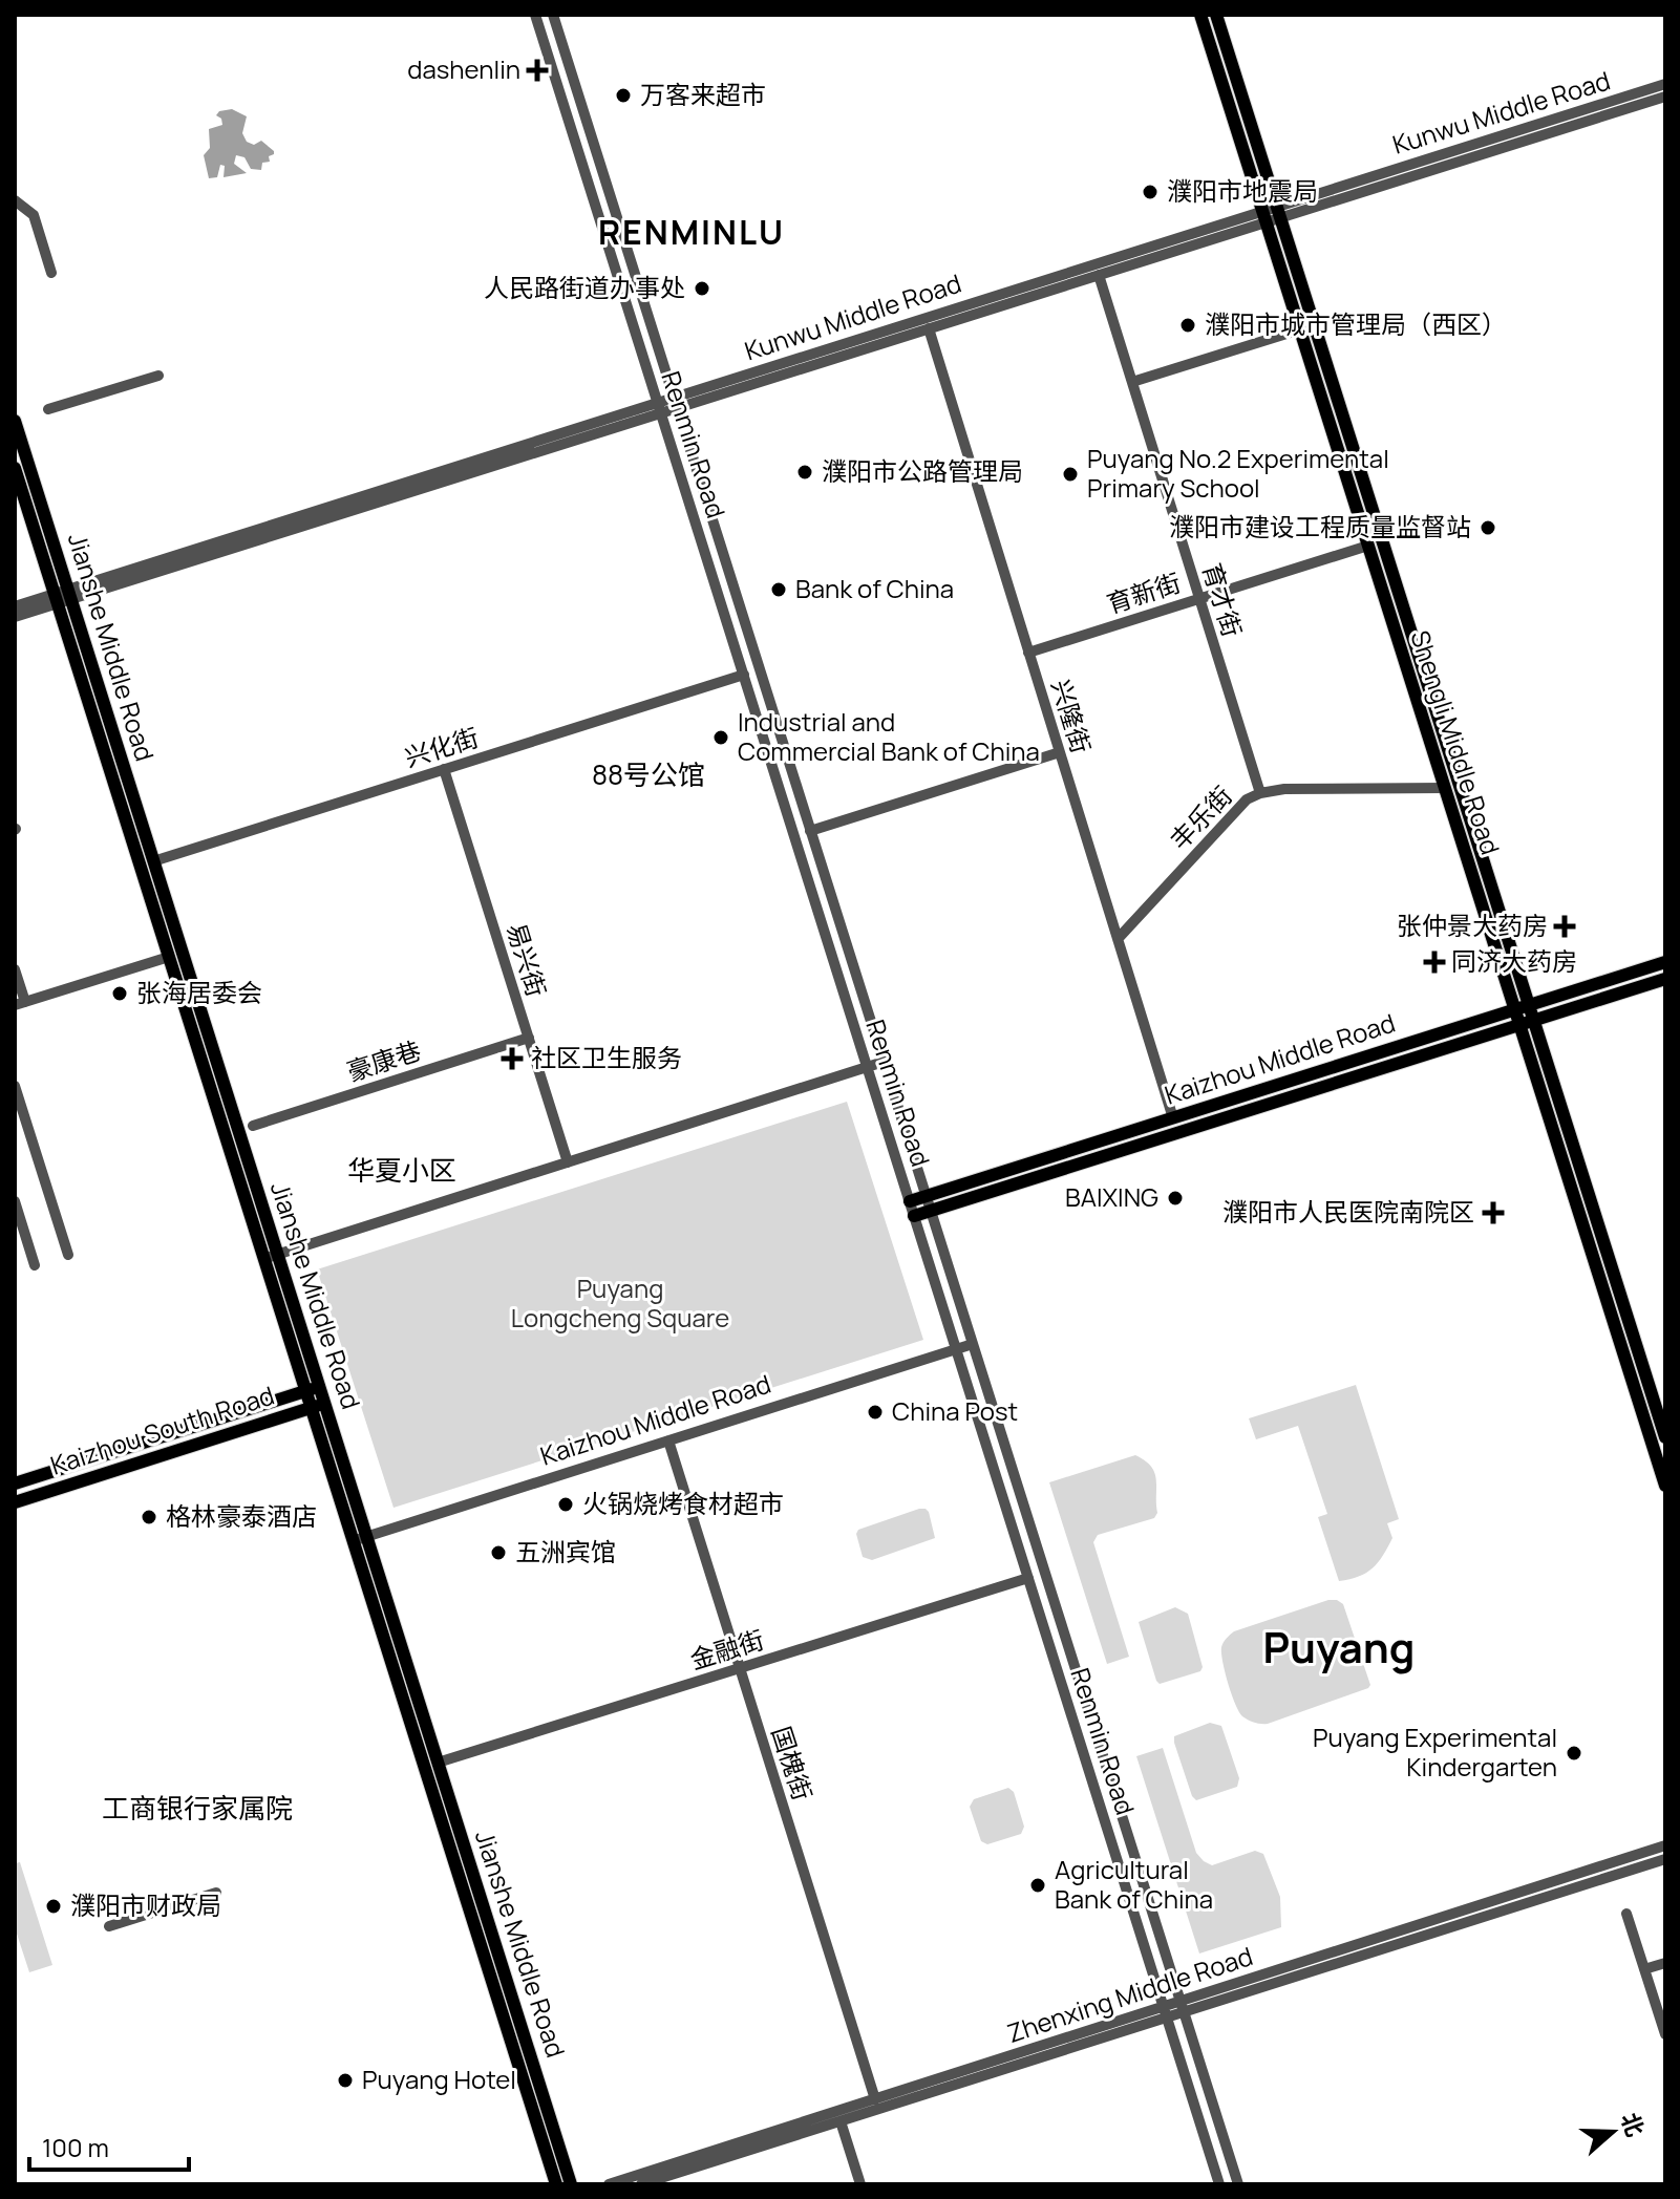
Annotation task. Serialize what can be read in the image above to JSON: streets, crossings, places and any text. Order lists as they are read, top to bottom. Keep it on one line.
{"streets":{"main road":["Jianshe Middle Road","Shengli Middle Road","Kaizhou Middle Road","Kaizhou South Road"],"street":["Kunwu Middle Road","Renmin Road","育新街","育才街","兴隆街","兴化街","丰乐街","易兴街","豪康巷","金融街","国槐街","Zhenxing Middle Road"]},"crossings":[["Kunwu Middle Road","Renmin Road"],["Kunwu Middle Road","育才街"],["Kunwu Middle Road","Jianshe Middle Road"],["Kunwu Middle Road","兴隆街"],["Kunwu Middle Road","Shengli Middle Road"],["Renmin Road","兴化街"],["Renmin Road","Kaizhou Middle Road"],["Renmin Road","金融街"],["Renmin Road","Zhenxing Middle Road"],["育新街","育才街"],["育新街","兴隆街"],["育新街","Shengli Middle Road"],["育才街","丰乐街"],["Jianshe Middle Road","兴化街"],["Jianshe Middle Road","Kaizhou Middle Road"],["Jianshe Middle Road","Kaizhou South Road"],["Jianshe Middle Road","金融街"],["兴隆街","丰乐街"],["兴隆街","Kaizhou Middle Road"],["Shengli Middle Road","丰乐街"],["Shengli Middle Road","Kaizhou Middle Road"],["兴化街","易兴街"],["易兴街","豪康巷"],["Kaizhou Middle Road","国槐街"],["金融街","国槐街"],["国槐街","Zhenxing Middle Road"]],"districts":["RENMINLU","88号公馆","华夏小区","Puyang","工商银行家属院"],"parks":["Puyang Longcheng Square"],"places":{"health":["dashenlin","张仲景大药房","同济大药房","社区卫生服务","濮阳市人民医院南院区"],"other":["万客来超市","濮阳市地震局","人民路街道办事处","濮阳市城市管理局（西区）","濮阳市公路管理局","Puyang No.2 Experimental Primary School","濮阳市建设工程质量监督站","Bank of China","Industrial and Commercial Bank of China","张海居委会","BAIXING","China Post","火锅烧烤食材超市","格林豪泰酒店","五洲宾馆","Puyang Experimental Kindergarten","Agricultural Bank of China","濮阳市财政局","Puyang Hotel"]},"scale_bar":"100 m","north":"right"}
